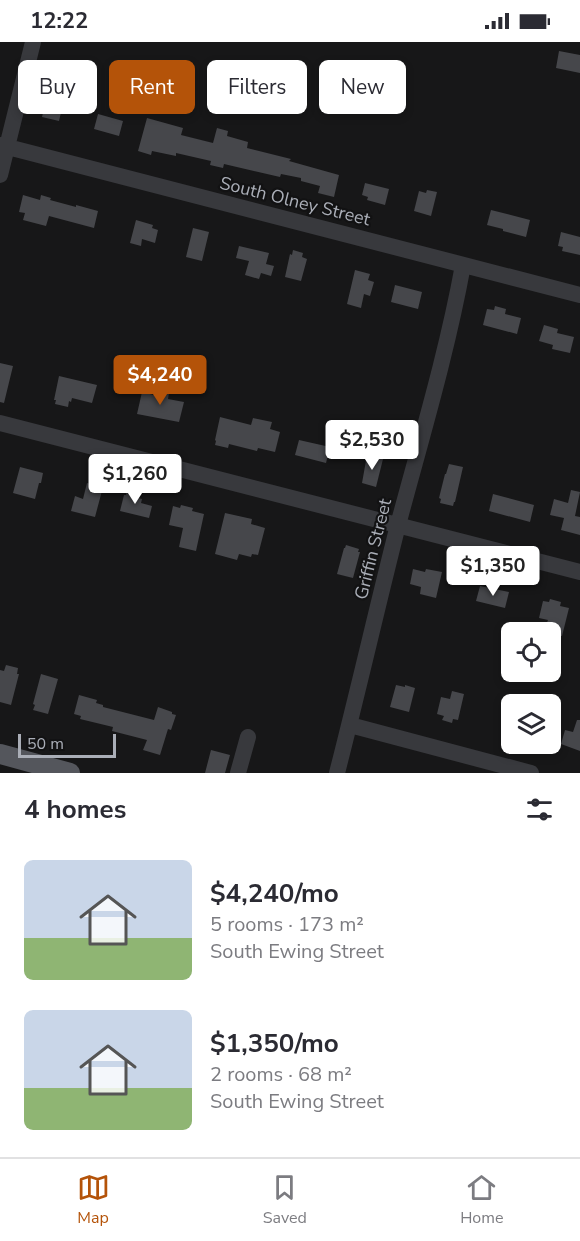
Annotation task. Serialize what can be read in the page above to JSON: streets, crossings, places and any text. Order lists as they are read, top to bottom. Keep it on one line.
{"streets":{"street":["South Olney Street","Griffin Street"]},"crossings":[["South Olney Street","Griffin Street"]],"scale_bar":"50 m","page":{"status":"12:22","chip":["Buy","Rent","Filters","New"],"price":["$4,240","$2,530","$1,260","$1,350"],"scale":"50 m","heading":"4 homes","list":[{"name":"$4,240/mo","note":"5 rooms · 173 m² · South Ewing Street"},{"name":"$1,350/mo","note":"2 rooms · 68 m² · South Ewing Street"}],"tabs":["Map","Saved","Home"]}}
